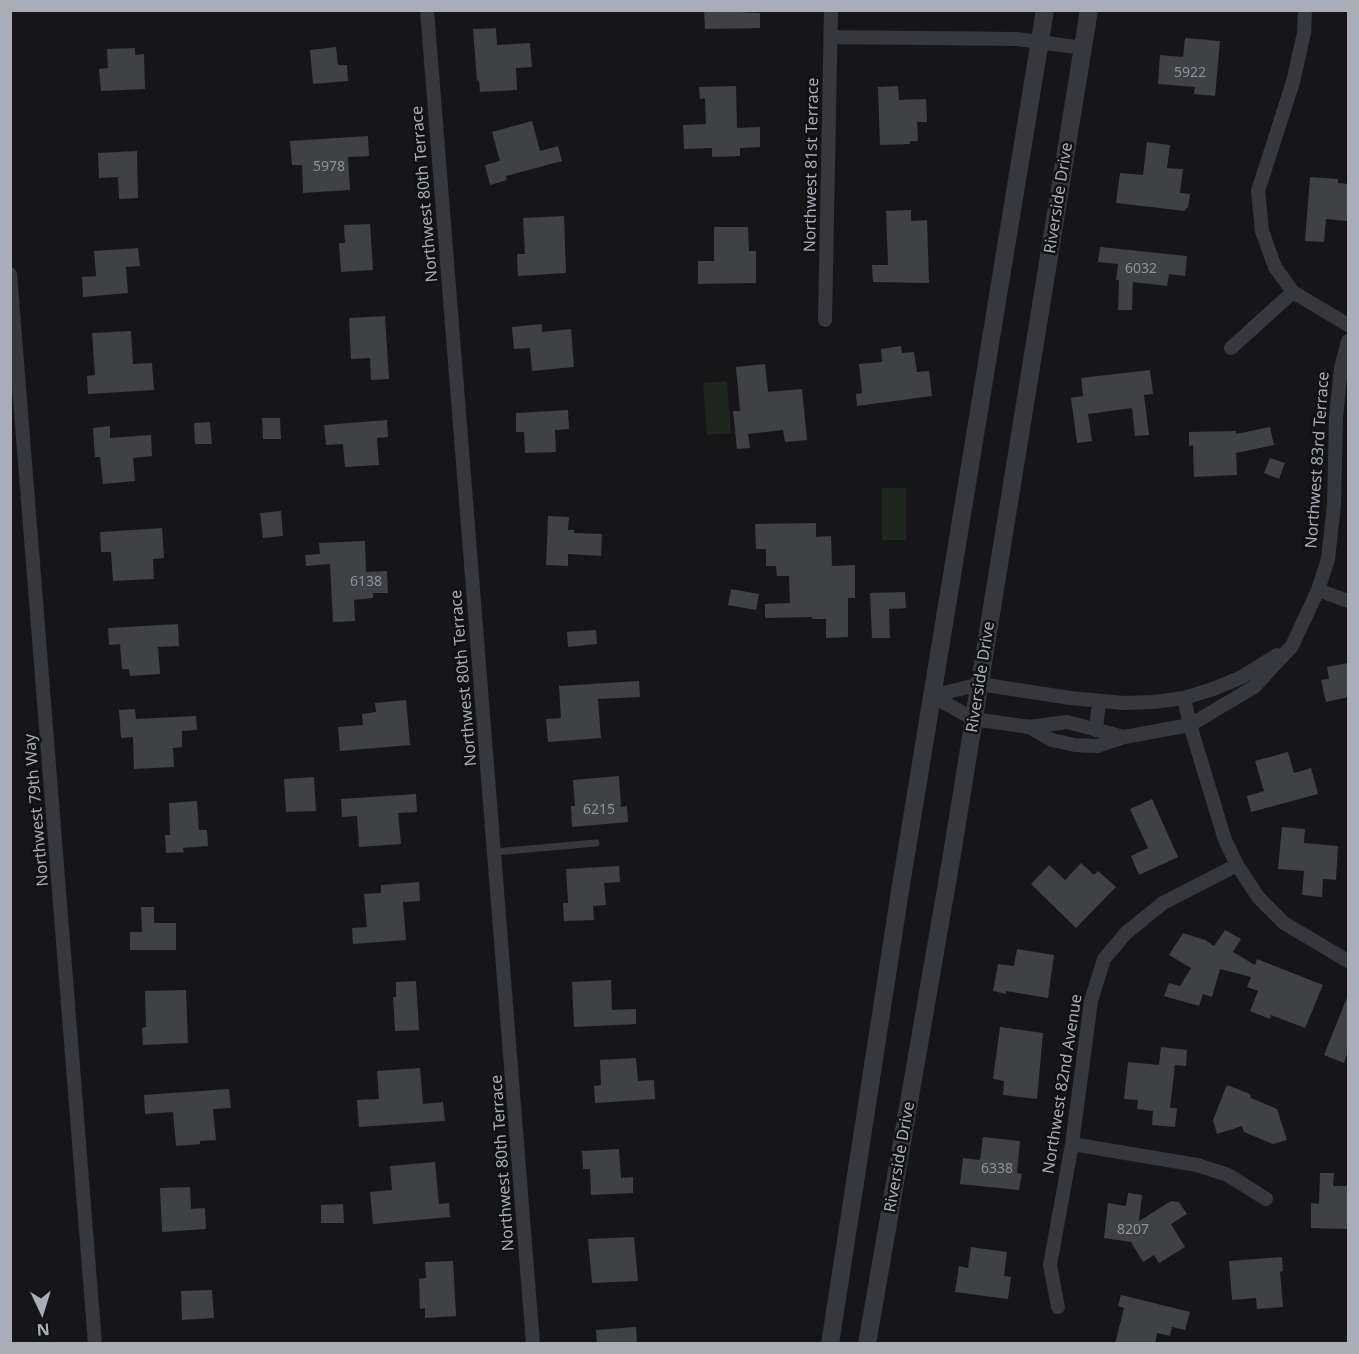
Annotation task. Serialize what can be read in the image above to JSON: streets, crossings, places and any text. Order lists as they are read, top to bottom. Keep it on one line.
{"streets":{"street":["Northwest 81st Terrace","Northwest 80th Terrace","Riverside Drive","Northwest 83rd Terrace","Northwest 79th Way","Northwest 82nd Avenue"]},"house_numbers":["5922","5978","6032","6138","6215","6338","8207"],"north":"bottom"}
